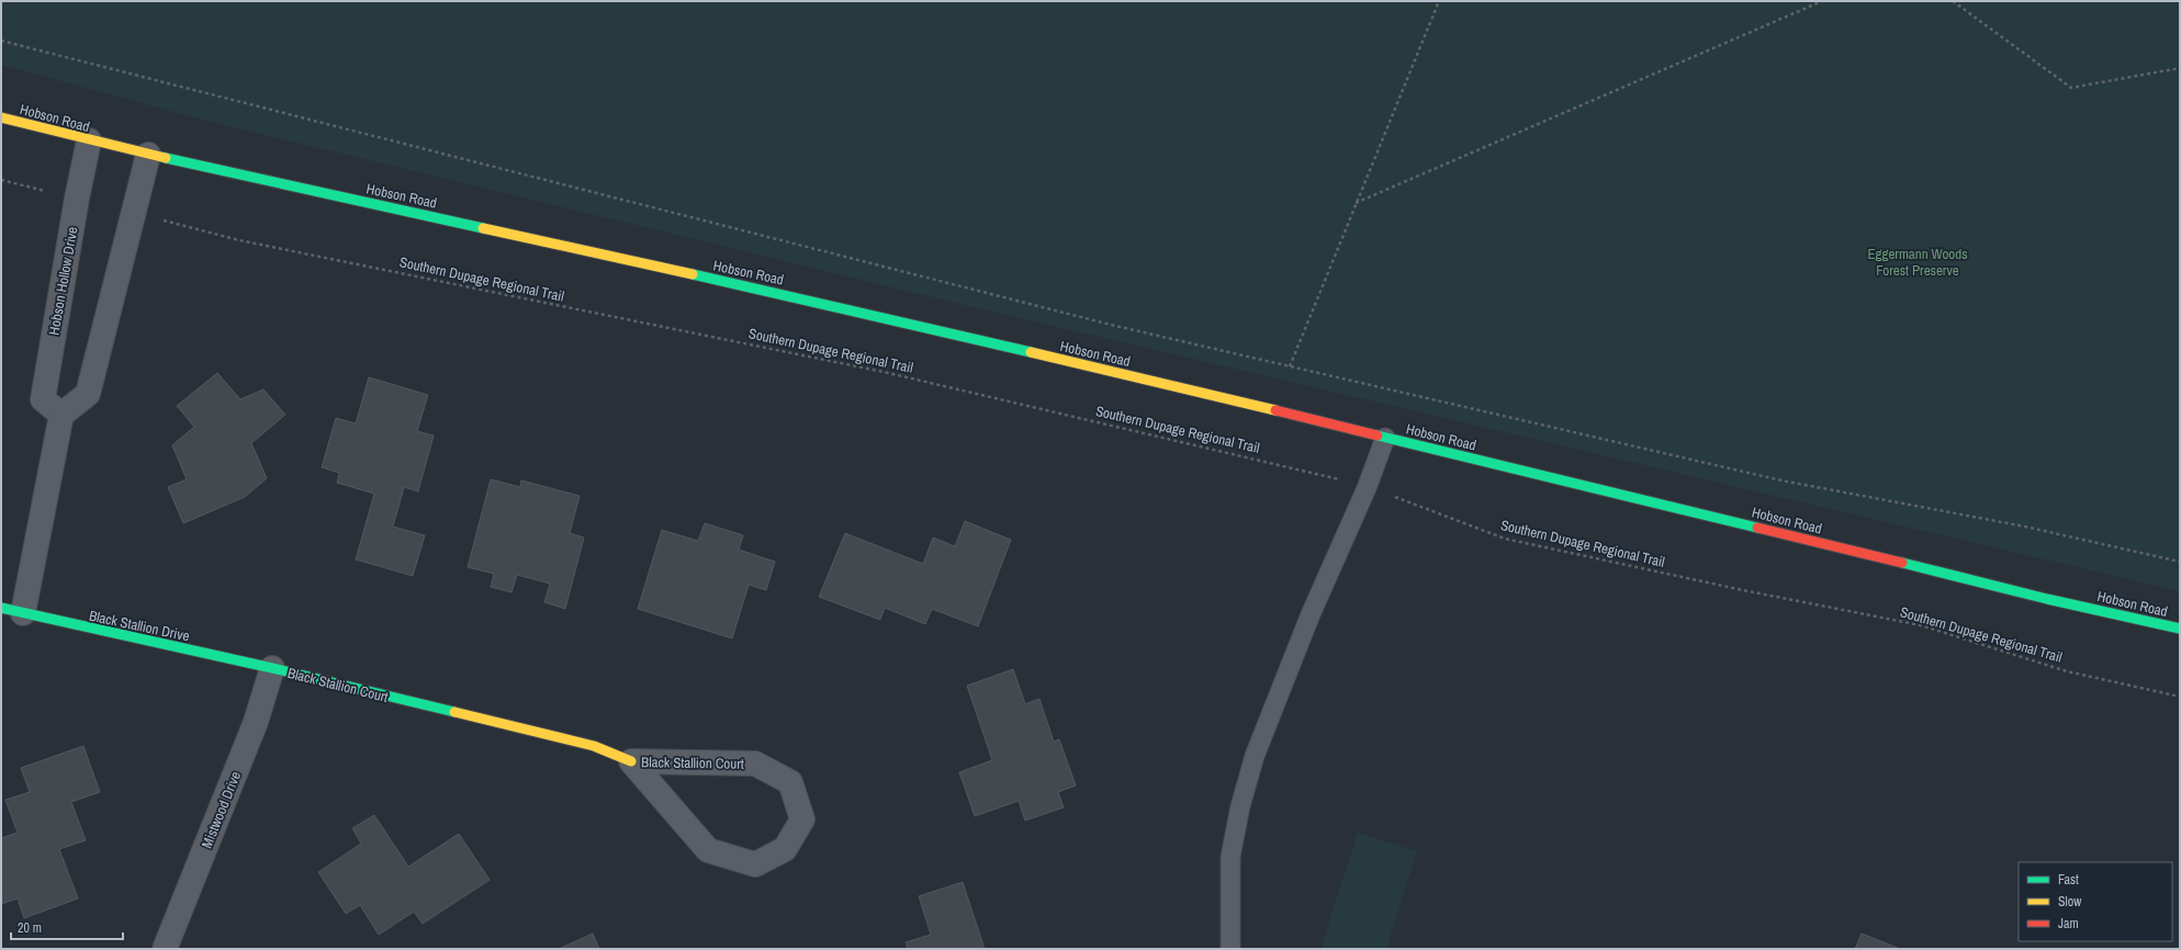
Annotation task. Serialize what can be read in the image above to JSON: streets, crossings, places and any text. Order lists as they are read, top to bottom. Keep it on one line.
{"streets":{"main road":["Hobson Road","Black Stallion Drive","Black Stallion Court"],"street":["Hobson Hollow Drive","Mistwood Drive"],"path":["Southern Dupage Regional Trail"]},"crossings":[["Hobson Road","Hobson Hollow Drive"],["Black Stallion Drive","Black Stallion Court"],["Black Stallion Drive","Mistwood Drive"],["Black Stallion Court","Mistwood Drive"]],"parks":["Eggermann Woods Forest Preserve"],"legend":["Fast","Slow","Jam"],"scale_bar":"20 m"}
